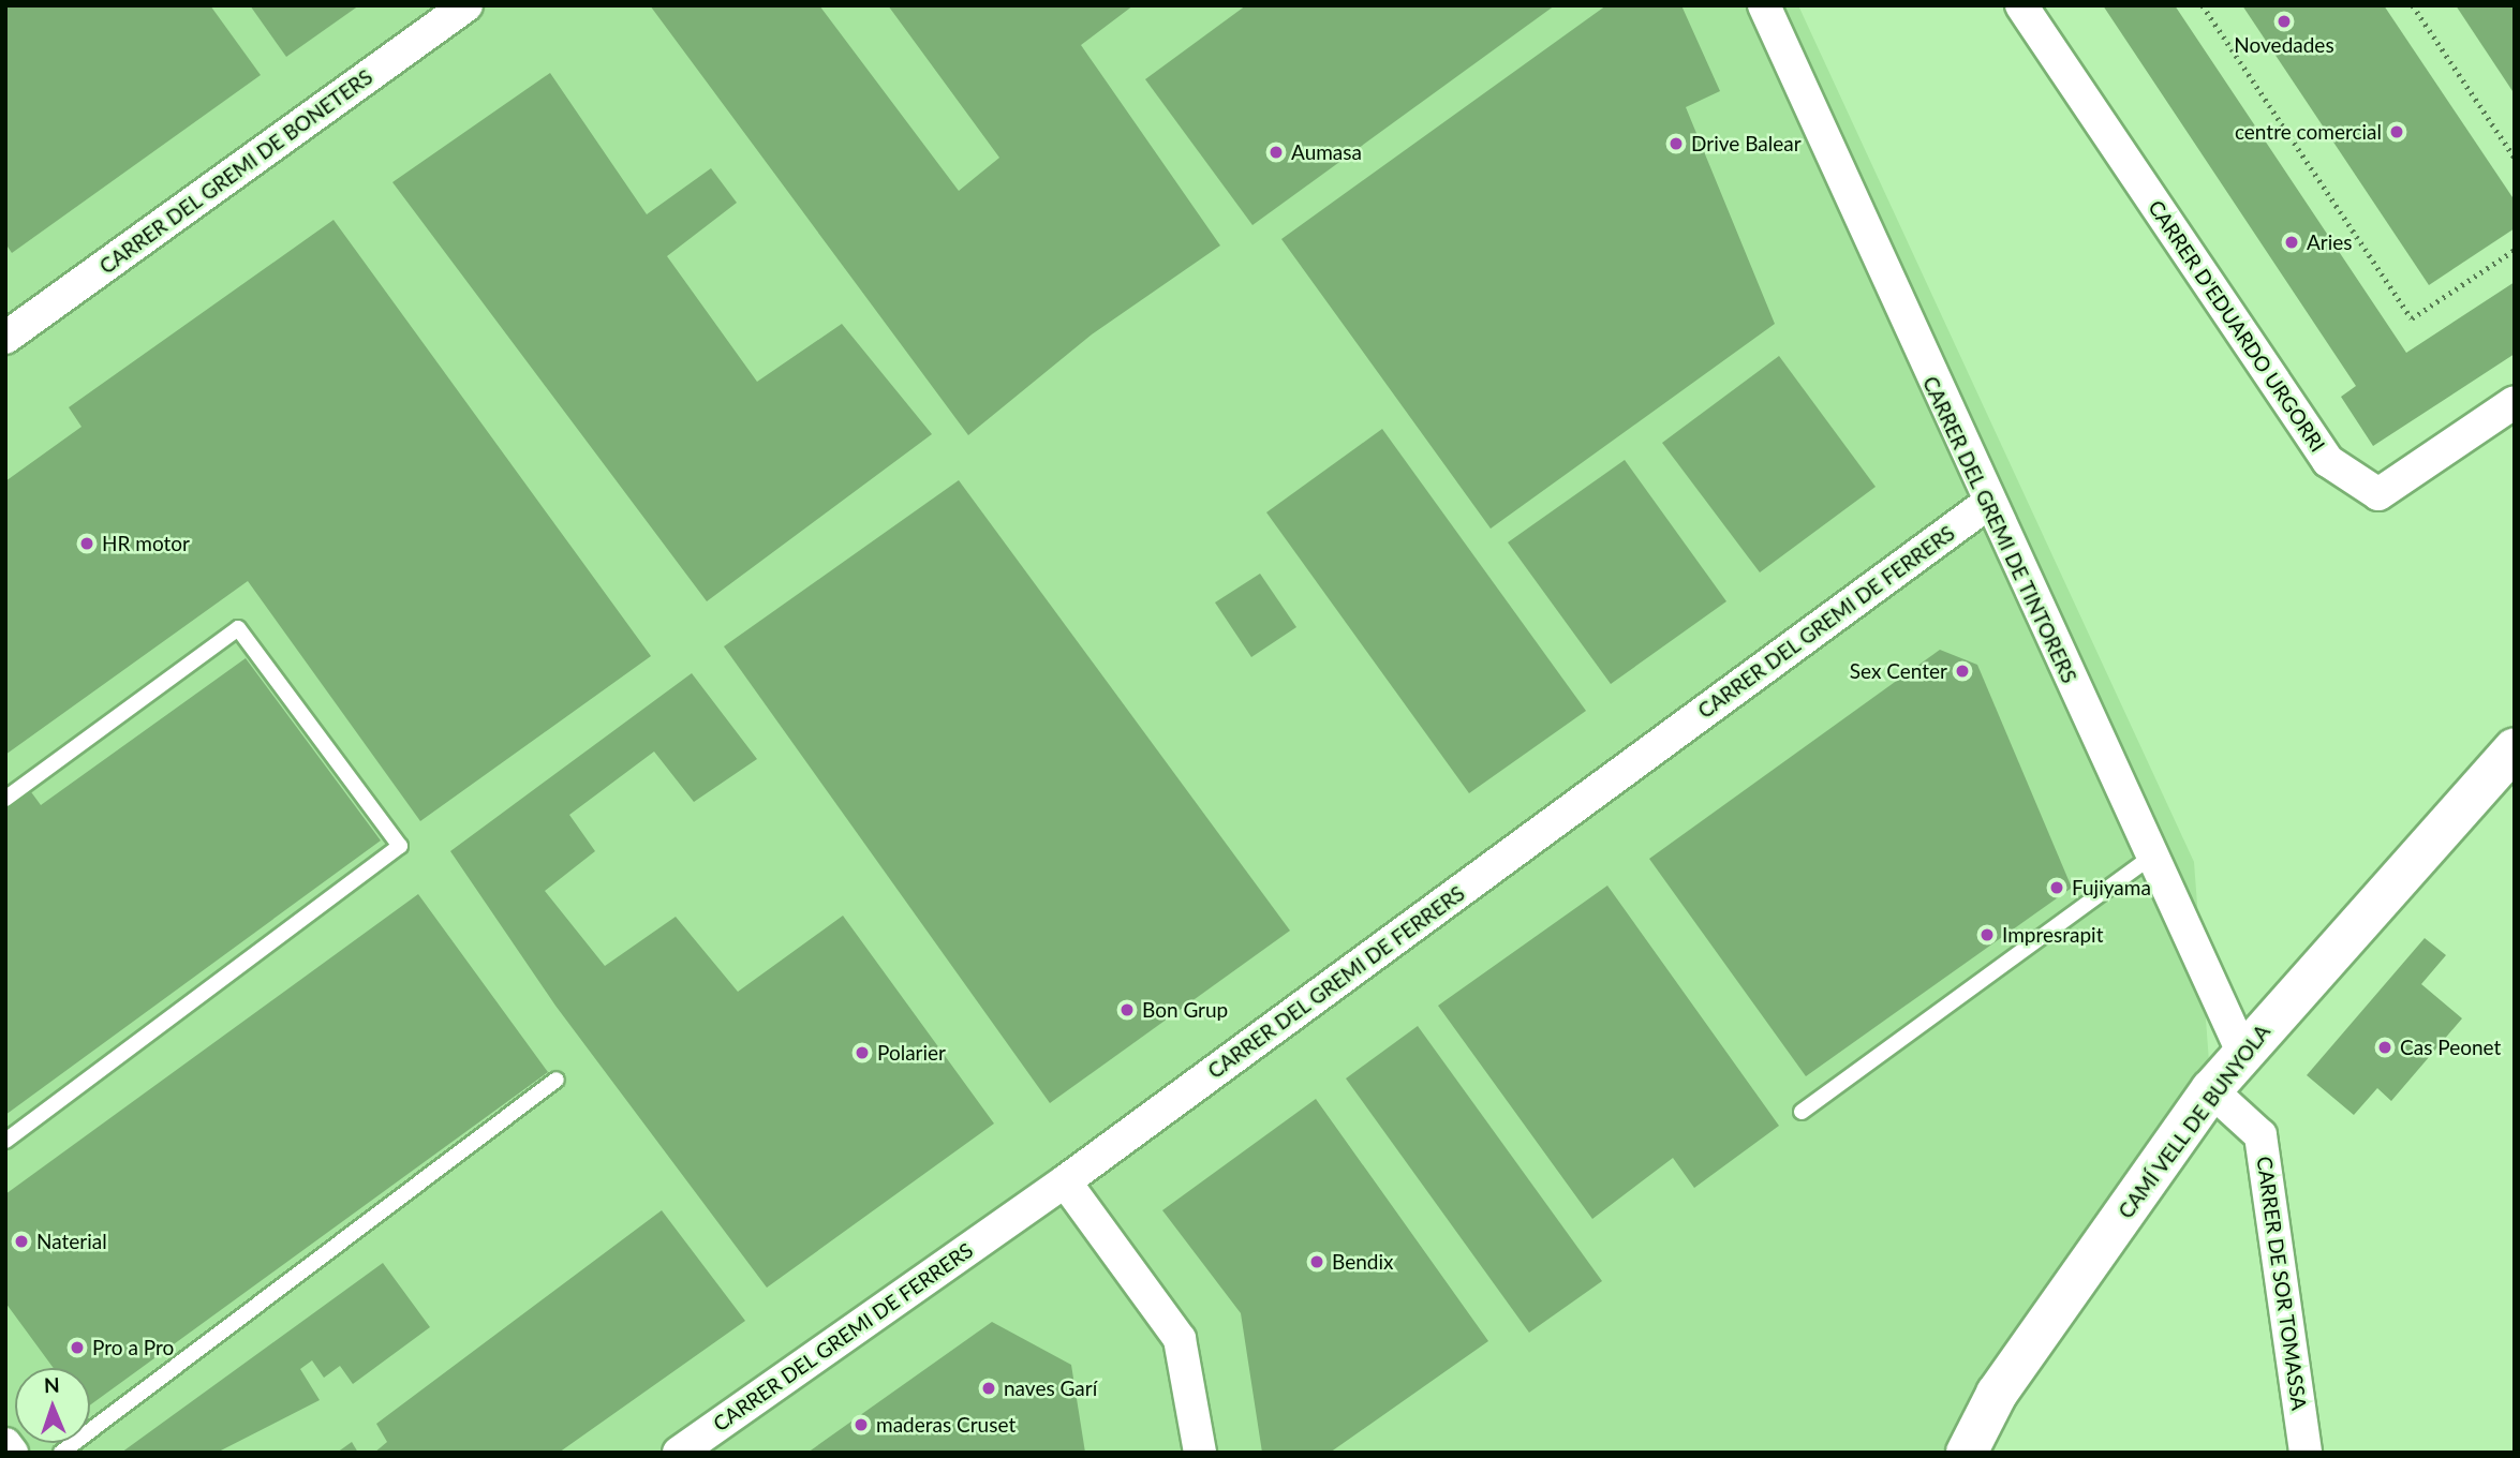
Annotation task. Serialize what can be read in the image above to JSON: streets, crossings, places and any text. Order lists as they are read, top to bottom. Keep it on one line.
{"streets":{"main road":["CAMÍ VELL DE BUNYOLA"],"street":["CARRER DEL GREMI DE BONETERS","CARRER D'EDUARDO URGORRI","CARRER DEL GREMI DE TINTORERS","CARRER DEL GREMI DE FERRERS","CARRER DE SOR TOMASSA"]},"crossings":[["CARRER DEL GREMI DE TINTORERS","CARRER DEL GREMI DE FERRERS"],["CARRER DEL GREMI DE TINTORERS","CAMÍ VELL DE BUNYOLA"],["CAMÍ VELL DE BUNYOLA","CARRER DE SOR TOMASSA"]],"places":["Novedades","centre comercial","Drive Balear","Aumasa","Aries","HR motor","Sex Center","Fujiyama","Impresrapit","Bon Grup","Cas Peonet","Polarier","Naterial","Bendix","Pro a Pro","naves Garí","maderas Cruset"],"north":"top"}
